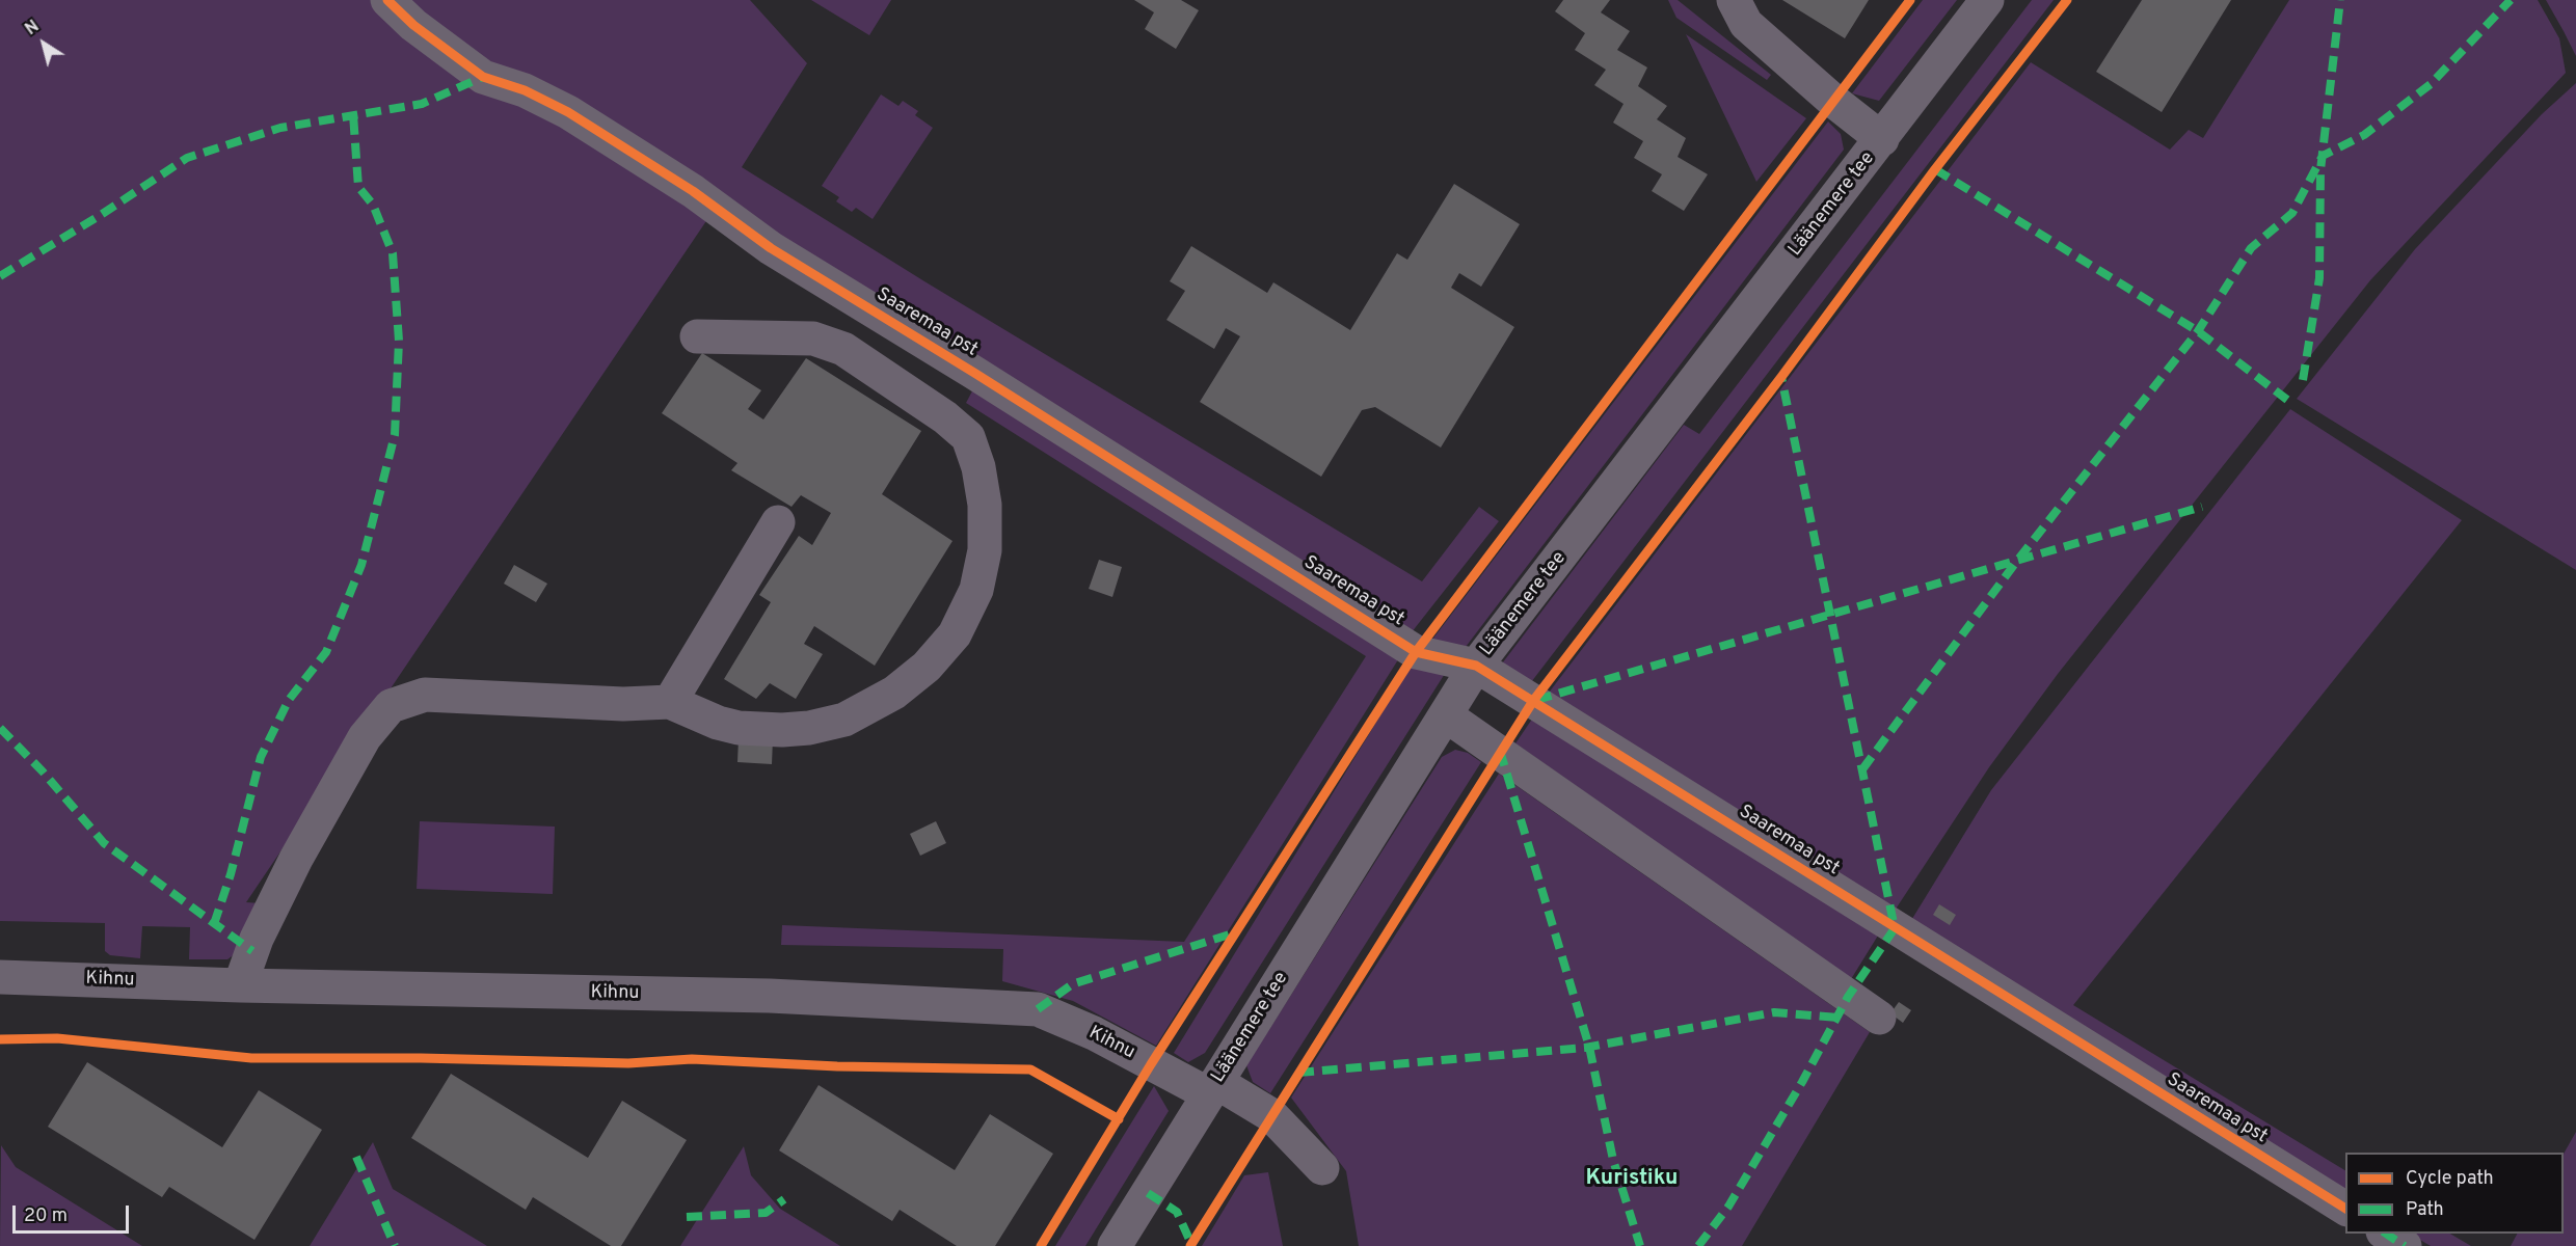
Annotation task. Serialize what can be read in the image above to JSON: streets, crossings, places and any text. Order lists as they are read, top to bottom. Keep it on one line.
{"streets":{"street":["Läänemere tee","Saaremaa pst","Kihnu"]},"crossings":[["Läänemere tee","Saaremaa pst"],["Läänemere tee","Kihnu"]],"districts":["Kuristiku"],"legend":["Cycle path","Path"],"scale_bar":"20 m","north":"top left"}
